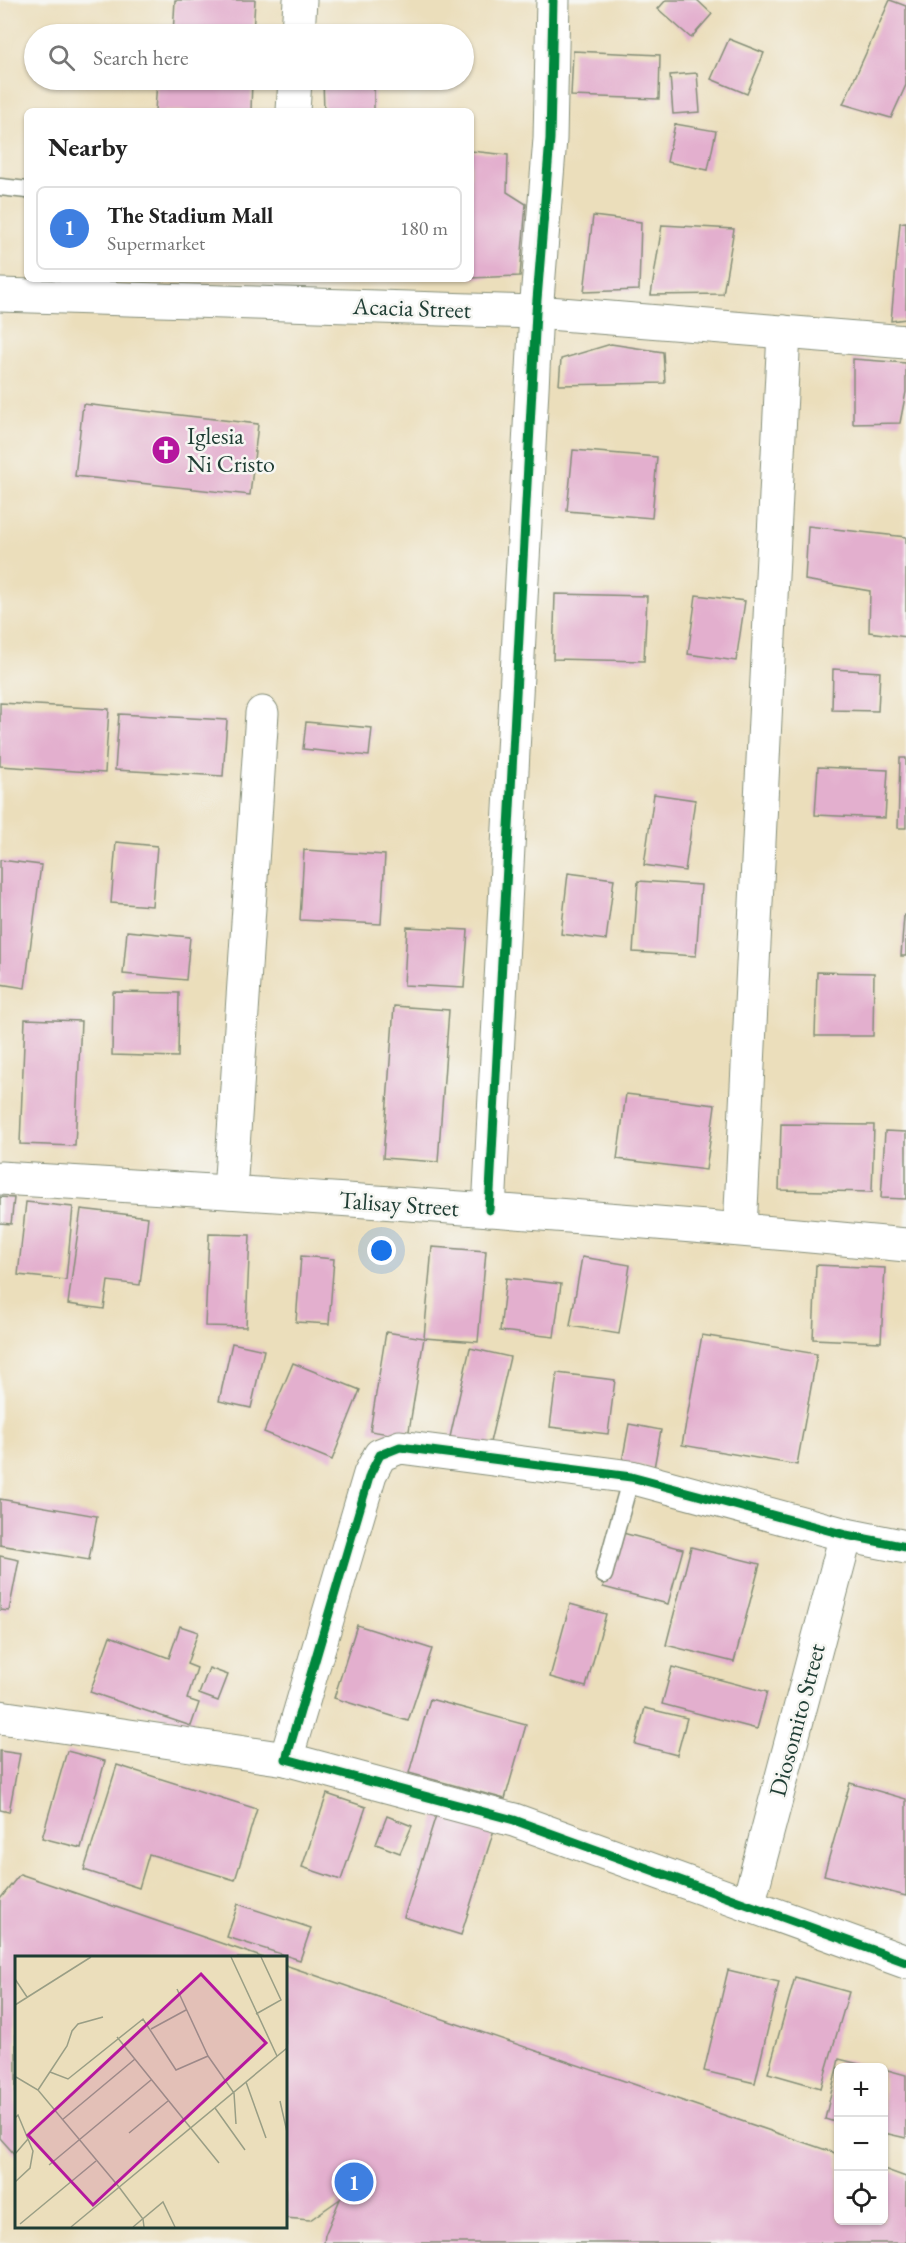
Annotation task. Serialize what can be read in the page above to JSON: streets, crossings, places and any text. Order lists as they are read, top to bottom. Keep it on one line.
{"streets":{"street":["Acacia Street","Talisay Street","Diosomito Street"]},"places":{"church":["Iglesia Ni Cristo"]},"page":{"search":"Search here","heading":"Nearby","list":[{"mark":"1","name":"The Stadium Mall","note":"Supermarket","value":"180 m"}],"map_buttons":["+","−"],"pins":"1"}}
